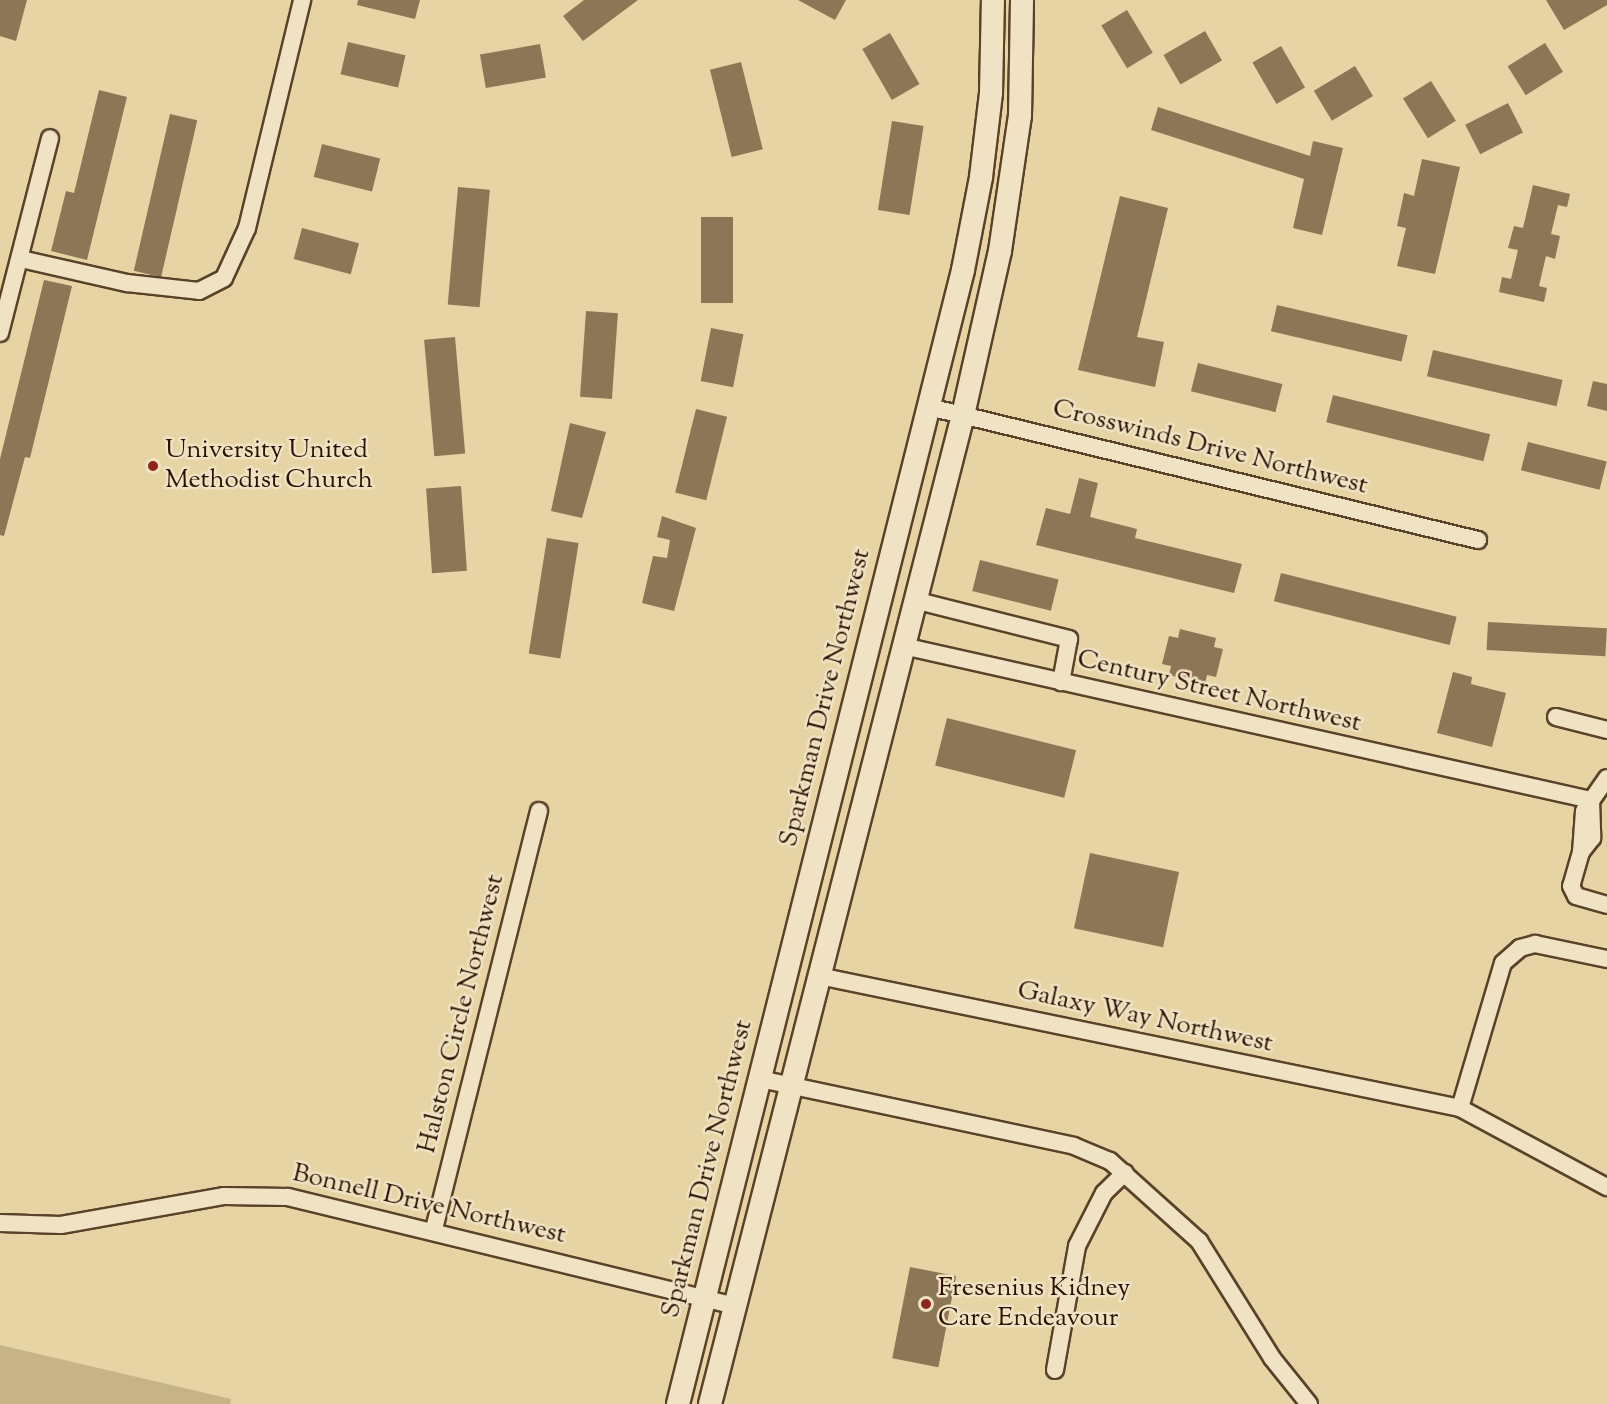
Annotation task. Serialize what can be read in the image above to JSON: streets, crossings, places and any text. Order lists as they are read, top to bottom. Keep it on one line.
{"streets":{"main road":["Sparkman Drive Northwest"],"street":["Crosswinds Drive Northwest","Century Street Northwest","Halston Circle Northwest","Galaxy Way Northwest","Bonnell Drive Northwest"]},"crossings":[["Crosswinds Drive Northwest","Sparkman Drive Northwest"],["Sparkman Drive Northwest","Bonnell Drive Northwest"],["Halston Circle Northwest","Bonnell Drive Northwest"]],"places":["University United Methodist Church","Fresenius Kidney Care Endeavour"]}
